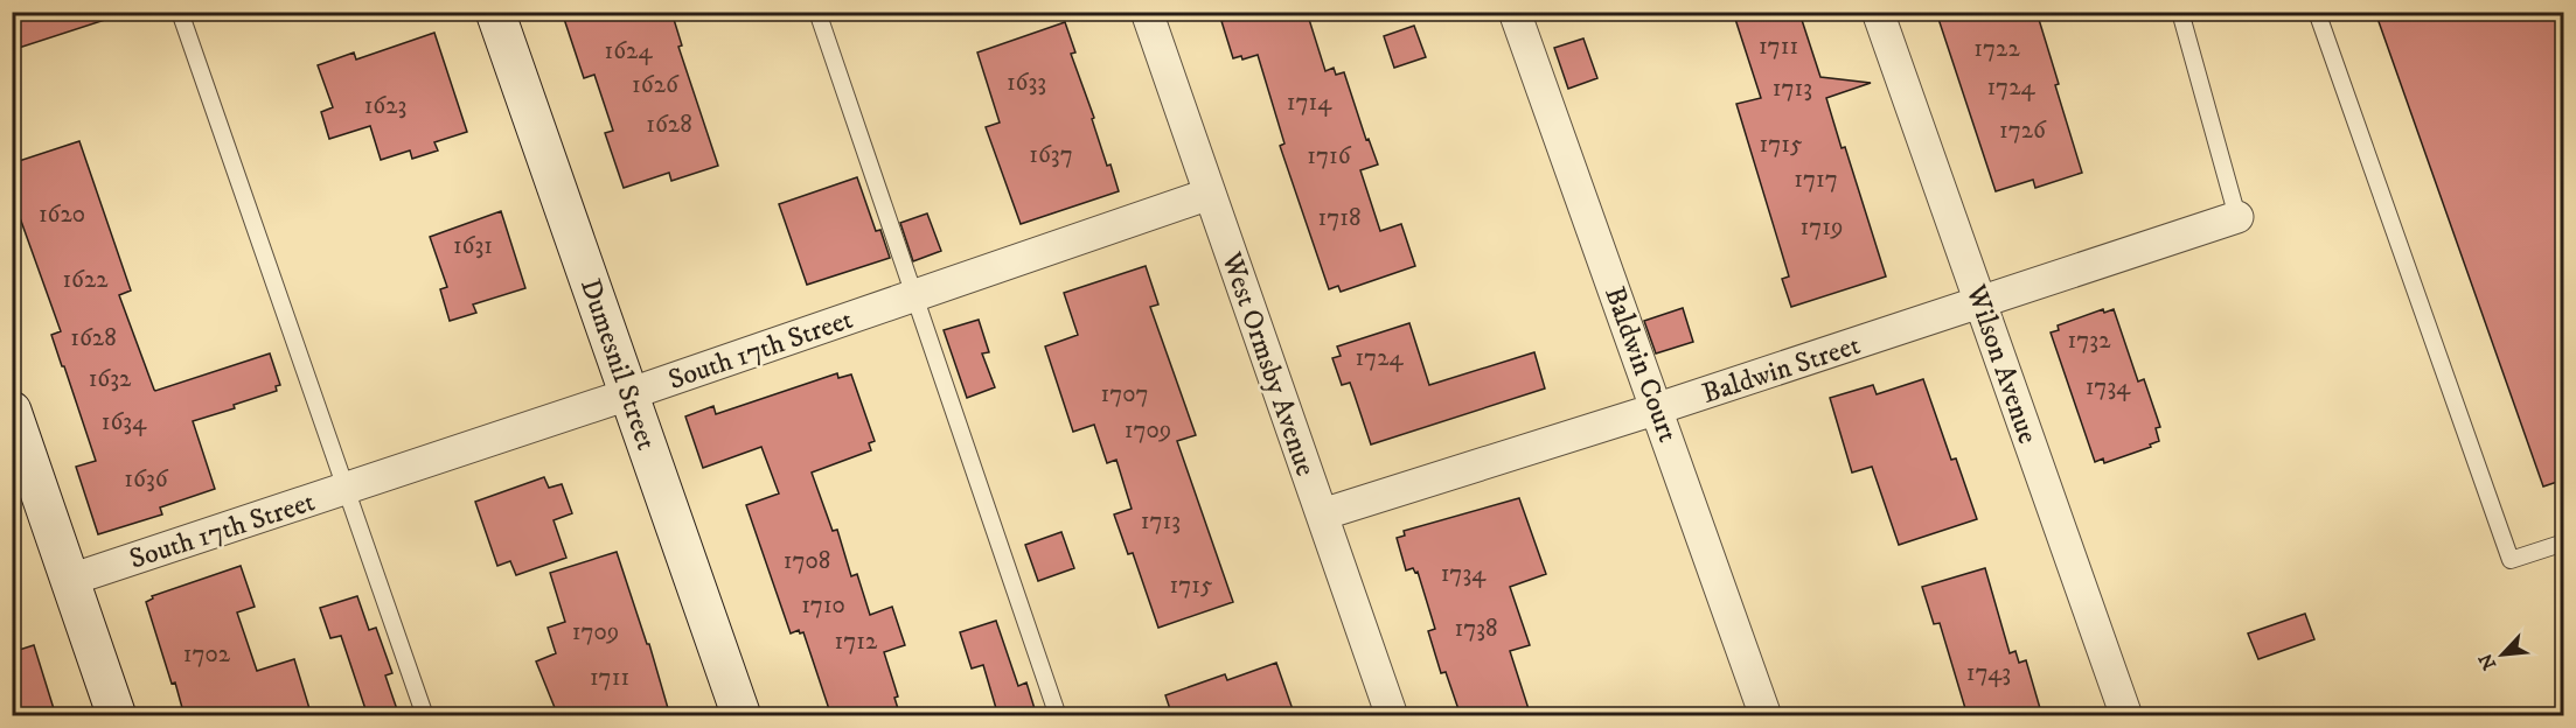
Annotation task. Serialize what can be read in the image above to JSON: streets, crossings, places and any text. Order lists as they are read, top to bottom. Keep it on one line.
{"streets":{"main road":["Dumesnil Street"],"street":["South 17th Street","West Ormsby Avenue","Baldwin Court","Wilson Avenue","Baldwin Street"]},"crossings":[["South 17th Street","Dumesnil Street"],["South 17th Street","West Ormsby Avenue"],["West Ormsby Avenue","Baldwin Street"],["Baldwin Court","Baldwin Street"],["Wilson Avenue","Baldwin Street"]],"house_numbers":["1711","1722","1624","1633","1626","1724","1713","1714","1623","1628","1726","1715","1637","1716","1717","1620","1718","1719","1631","1622","1628","1732","1724","1632","1734","1707","1634","1709","1636","1713","1708","1734","1715","1710","1738","1709","1712","1702","1743","1711"],"north":"bottom left"}
